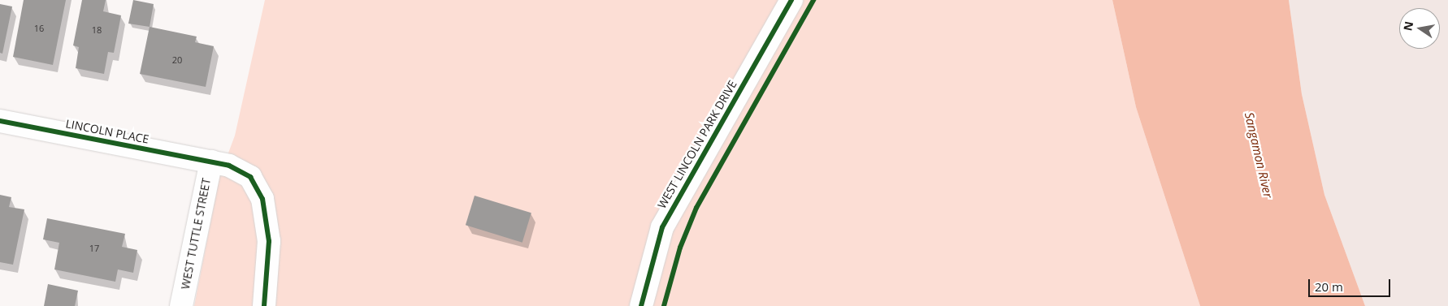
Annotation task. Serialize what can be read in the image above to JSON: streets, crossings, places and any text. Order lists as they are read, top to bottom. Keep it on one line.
{"streets":{"street":["LINCOLN PLACE","WEST LINCOLN PARK DRIVE","WEST TUTTLE STREET"]},"crossings":[["LINCOLN PLACE","WEST TUTTLE STREET"]],"water":["Sangamon River"],"house_numbers":["16","18","20","17"],"scale_bar":"20 m","north":"left"}
